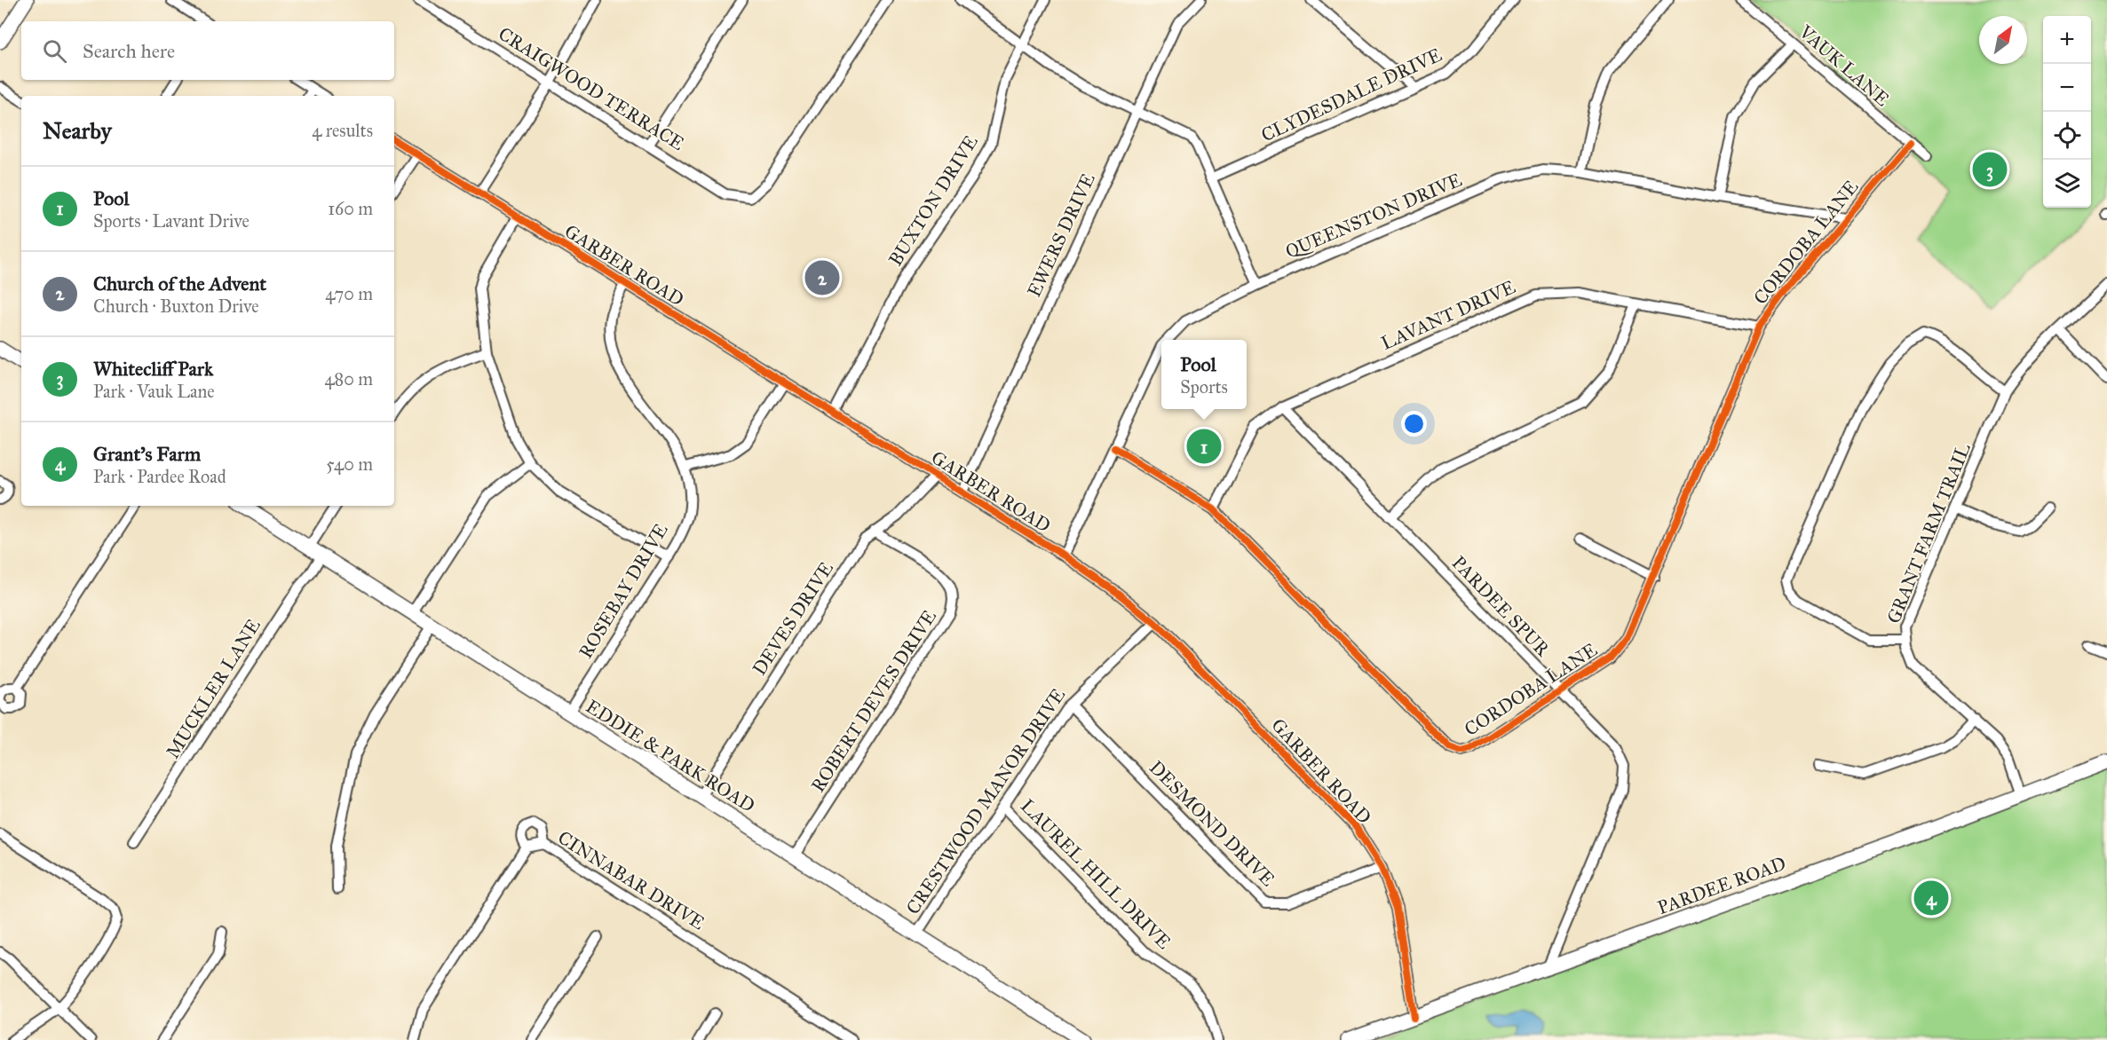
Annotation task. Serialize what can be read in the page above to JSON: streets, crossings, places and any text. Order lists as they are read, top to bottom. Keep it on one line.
{"streets":{"street":["VAUK LANE","CRAIGWOOD TERRACE","CLYDESDALE DRIVE","BUXTON DRIVE","QUEENSTON DRIVE","EWERS DRIVE","CORDOBA LANE","GARBER ROAD","LAVANT DRIVE","GRANT FARM TRAIL","ROSEBAY DRIVE","PARDEE SPUR","DEVES DRIVE","MUCKLER LANE","ROBERT DEVES DRIVE","EDDIE & PARK ROAD","CRESTWOOD MANOR DRIVE","DESMOND DRIVE","LAUREL HILL DRIVE","CINNABAR DRIVE","PARDEE ROAD"]},"crossings":[["VAUK LANE","CORDOBA LANE"],["BUXTON DRIVE","GARBER ROAD"],["QUEENSTON DRIVE","CORDOBA LANE"],["QUEENSTON DRIVE","GARBER ROAD"],["EWERS DRIVE","GARBER ROAD"],["CORDOBA LANE","LAVANT DRIVE"],["CORDOBA LANE","PARDEE SPUR"],["GARBER ROAD","ROSEBAY DRIVE"],["GARBER ROAD","DEVES DRIVE"],["GARBER ROAD","CRESTWOOD MANOR DRIVE"],["GARBER ROAD","DESMOND DRIVE"],["GARBER ROAD","PARDEE ROAD"],["LAVANT DRIVE","PARDEE SPUR"],["GRANT FARM TRAIL","PARDEE ROAD"],["ROSEBAY DRIVE","EDDIE & PARK ROAD"],["PARDEE SPUR","PARDEE ROAD"],["DEVES DRIVE","ROBERT DEVES DRIVE"],["DEVES DRIVE","EDDIE & PARK ROAD"],["MUCKLER LANE","EDDIE & PARK ROAD"],["ROBERT DEVES DRIVE","EDDIE & PARK ROAD"],["EDDIE & PARK ROAD","CRESTWOOD MANOR DRIVE"],["CRESTWOOD MANOR DRIVE","DESMOND DRIVE"],["CRESTWOOD MANOR DRIVE","LAUREL HILL DRIVE"]],"north":"top right","page":{"map_buttons":["+","−"],"search":"Search here","heading":["Nearby","4 results"],"pins":["3","2","1","4"],"list":[{"mark":"1","name":"Pool","note":"Sports · Lavant Drive","value":"160 m"},{"mark":"2","name":"Church of the Advent","note":"Church · Buxton Drive","value":"470 m"},{"mark":"3","name":"Whitecliff Park","note":"Park · Vauk Lane","value":"480 m"},{"mark":"4","name":"Grant's Farm","note":"Park · Pardee Road","value":"540 m"}],"popup":["Pool","Sports"]}}
